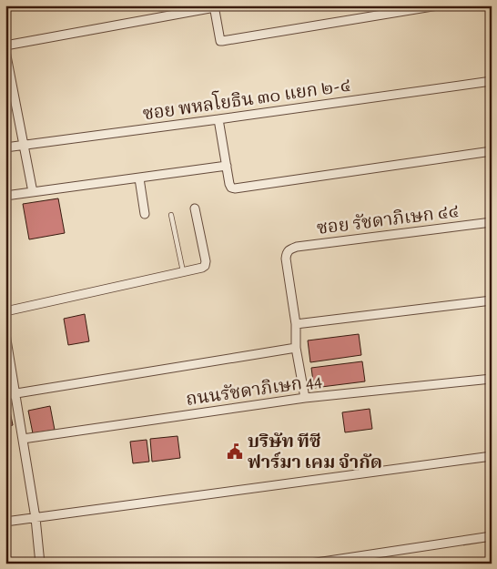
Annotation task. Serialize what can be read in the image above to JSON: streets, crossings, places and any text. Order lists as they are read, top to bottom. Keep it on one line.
{"streets":{"street":["ซอย พหลโยธิน ๓๐ แยก ๒-๔","ซอย รัชดาภิเษก ๔๔","ถนนรัชดาภิเษก 44"]},"places":{"public building":["บริษัท ทีซี ฟาร์มา เคม จำกัด"]}}
